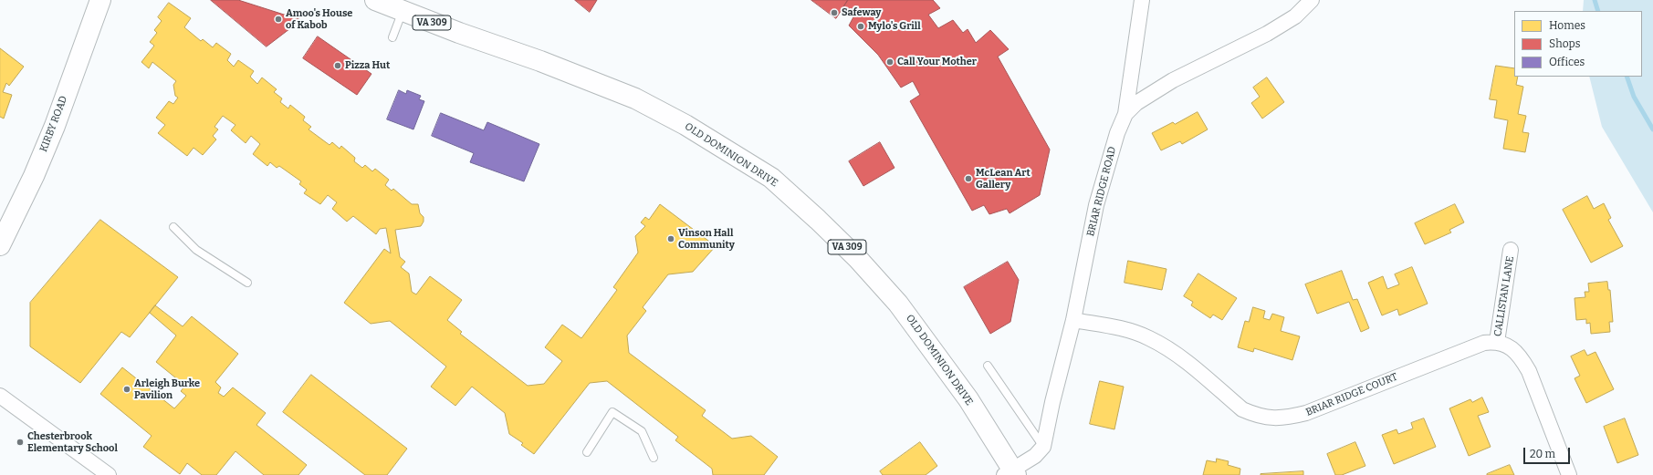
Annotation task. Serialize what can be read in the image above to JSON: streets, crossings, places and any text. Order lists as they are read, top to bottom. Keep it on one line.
{"streets":{"main road":["VA 309","KIRBY ROAD","OLD DOMINION DRIVE"],"street":["BRIAR RIDGE ROAD","CALLISTAN LANE","BRIAR RIDGE COURT"]},"crossings":[["BRIAR RIDGE ROAD","BRIAR RIDGE COURT"],["CALLISTAN LANE","BRIAR RIDGE COURT"]],"places":["Safeway","Amoo's House of Kabob","Mylo's Grill","Call Your Mother","Pizza Hut","McLean Art Gallery","Vinson Hall Community","Arleigh Burke Pavilion","Chesterbrook Elementary School"],"legend":["Homes","Shops","Offices"],"scale_bar":"20 m"}
